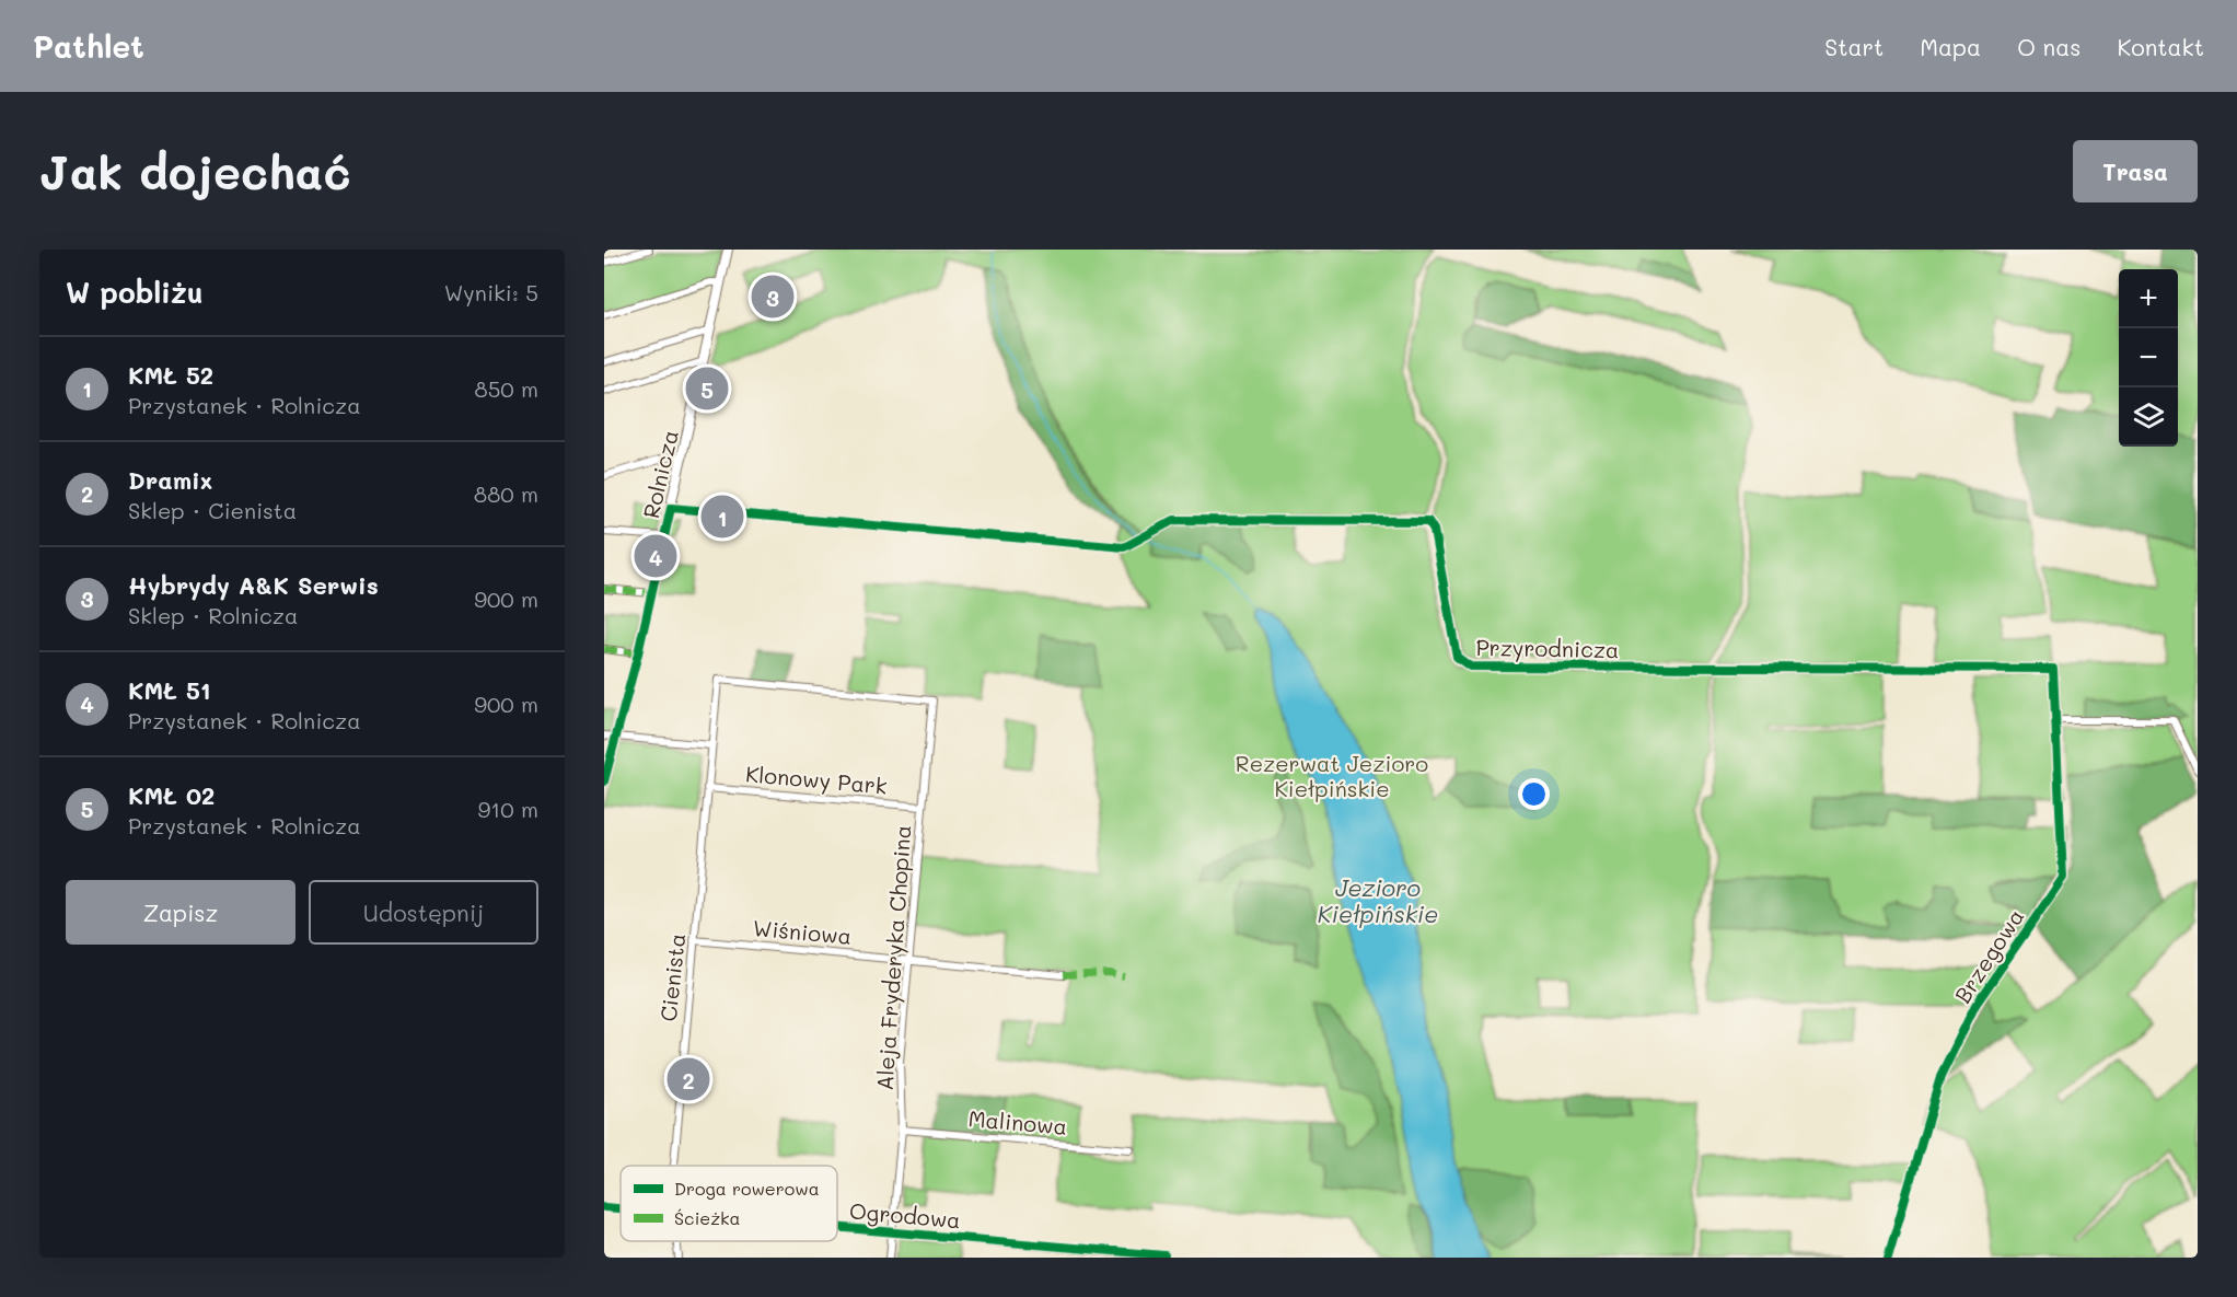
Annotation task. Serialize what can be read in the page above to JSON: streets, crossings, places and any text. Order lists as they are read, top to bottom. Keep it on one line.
{"streets":{"street":["Rolnicza","Przyrodnicza","Klonowy Park","Wiśniowa","Brzegowa","Aleja Fryderyka Chopina","Cienista","Malinowa","Ogrodowa"]},"crossings":[["Rolnicza","Przyrodnicza"],["Przyrodnicza","Brzegowa"],["Klonowy Park","Aleja Fryderyka Chopina"],["Klonowy Park","Cienista"],["Wiśniowa","Aleja Fryderyka Chopina"],["Wiśniowa","Cienista"],["Aleja Fryderyka Chopina","Cienista"],["Aleja Fryderyka Chopina","Malinowa"],["Aleja Fryderyka Chopina","Ogrodowa"]],"water":["Jezioro Kiełpińskie"],"parks":["Rezerwat Jezioro Kiełpińskie"],"legend":["Droga rowerowa","Ścieżka"],"page":{"header":"Pathlet","nav":["Start","Mapa","O nas","Kontakt"],"buttons":["Trasa",["Zapisz","Udostępnij"]],"title":"Jak dojechać","heading":["W pobliżu","Wyniki: 5"],"map_buttons":["+","−"],"pins":["3","5","1","4","2"],"list":[{"mark":"1","name":"KMŁ 52","note":"Przystanek · Rolnicza","value":"850 m"},{"mark":"2","name":"Dramix","note":"Sklep · Cienista","value":"880 m"},{"mark":"3","name":"Hybrydy A&K Serwis","note":"Sklep · Rolnicza","value":"900 m"},{"mark":"4","name":"KMŁ 51","note":"Przystanek · Rolnicza","value":"900 m"},{"mark":"5","name":"KMŁ 02","note":"Przystanek · Rolnicza","value":"910 m"}]}}
